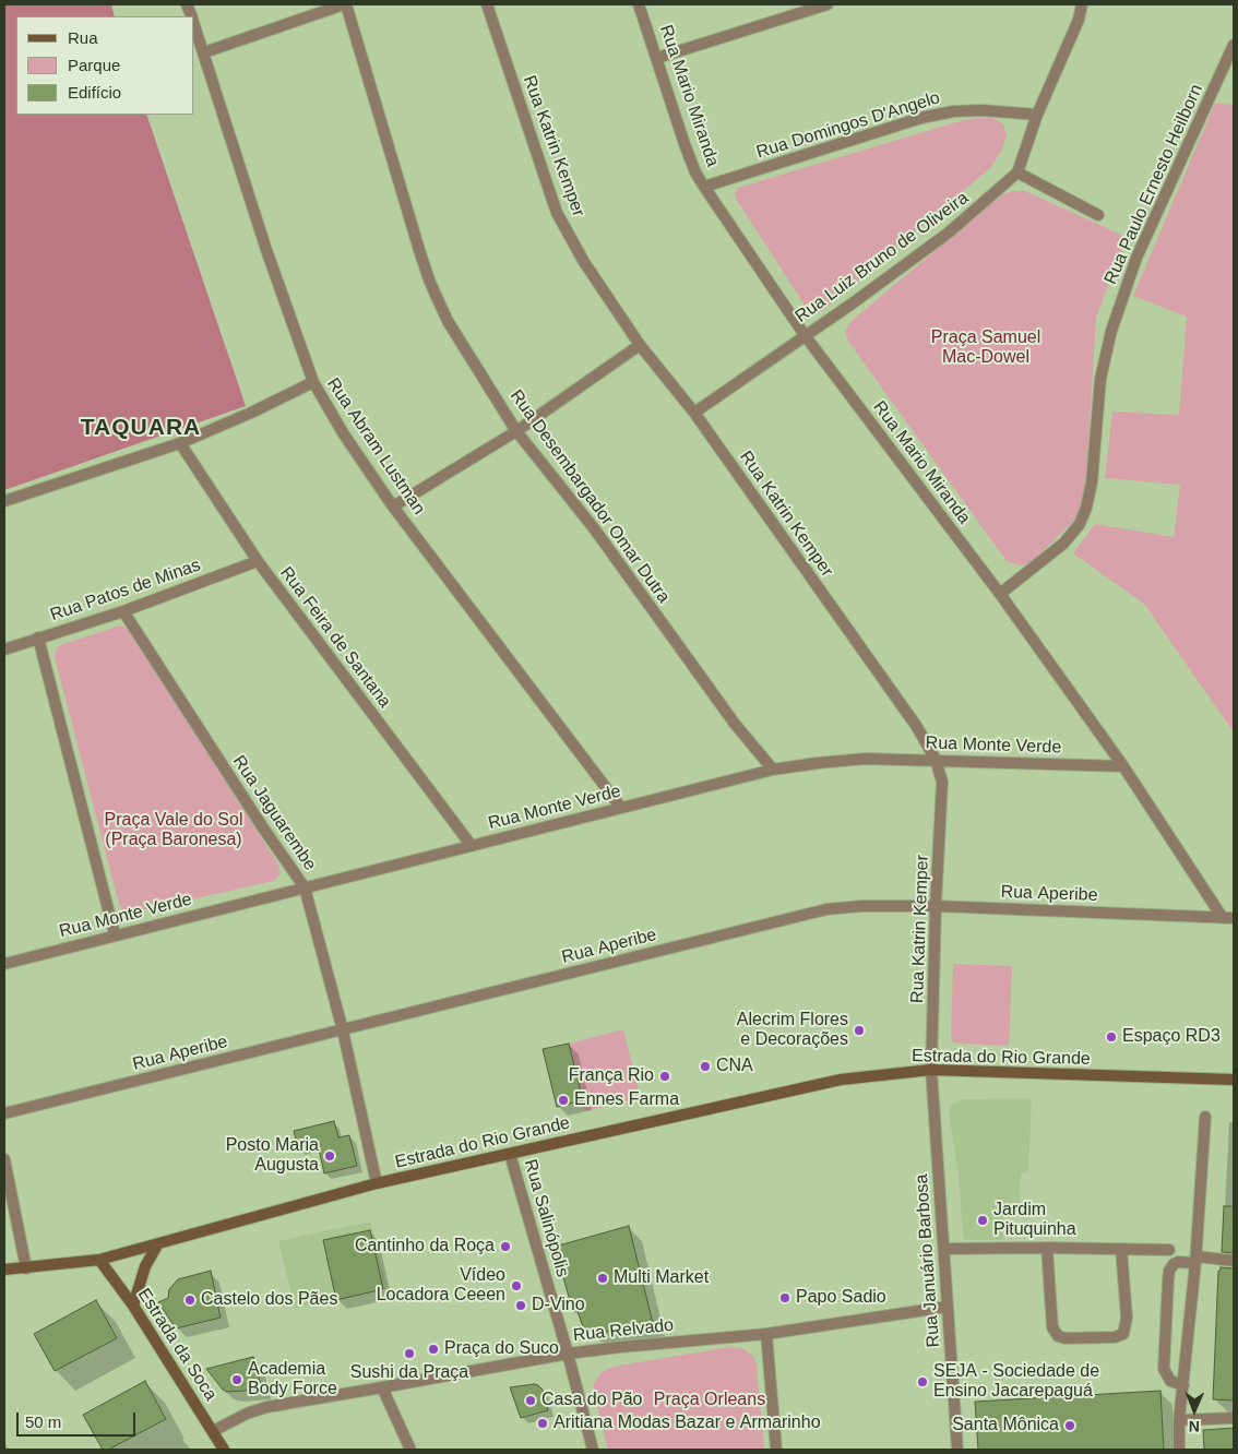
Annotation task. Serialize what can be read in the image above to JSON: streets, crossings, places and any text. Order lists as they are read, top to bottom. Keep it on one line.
{"streets":{"main road":["Estrada do Rio Grande","Estrada da Soca"],"street":["Rua Mario Miranda","Rua Domingos D'Angelo","Rua Katrin Kemper","Rua Paulo Ernesto Heilborn","Rua Luiz Bruno de Oliveira","Rua Abram Lustman","Rua Desembargador Omar Dutra","Rua Patos de Minas","Rua Feira de Santana","Rua Monte Verde","Rua Jaguarembe","Rua Aperibe","Rua Salinópolis","Rua Januário Barbosa","Rua Relvado"]},"crossings":[["Rua Mario Miranda","Rua Domingos D'Angelo"],["Rua Mario Miranda","Rua Paulo Ernesto Heilborn"],["Rua Mario Miranda","Rua Luiz Bruno de Oliveira"],["Rua Mario Miranda","Rua Monte Verde"],["Rua Mario Miranda","Rua Aperibe"],["Rua Domingos D'Angelo","Rua Luiz Bruno de Oliveira"],["Rua Katrin Kemper","Rua Luiz Bruno de Oliveira"],["Rua Katrin Kemper","Rua Monte Verde"],["Rua Katrin Kemper","Rua Aperibe"],["Rua Katrin Kemper","Estrada do Rio Grande"],["Rua Katrin Kemper","Rua Januário Barbosa"],["Rua Abram Lustman","Rua Monte Verde"],["Rua Desembargador Omar Dutra","Rua Monte Verde"],["Rua Patos de Minas","Rua Feira de Santana"],["Rua Patos de Minas","Rua Jaguarembe"],["Rua Feira de Santana","Rua Monte Verde"],["Rua Monte Verde","Rua Jaguarembe"],["Rua Jaguarembe","Rua Aperibe"],["Rua Jaguarembe","Estrada do Rio Grande"],["Estrada do Rio Grande","Rua Salinópolis"],["Estrada do Rio Grande","Rua Januário Barbosa"],["Estrada do Rio Grande","Estrada da Soca"],["Rua Salinópolis","Rua Relvado"],["Rua Januário Barbosa","Rua Relvado"],["Rua Relvado","Estrada da Soca"]],"districts":["TAQUARA"],"parks":["Praça Samuel Mac-Dowel","Praça Vale do Sol (Praça Baronesa)","Praça Orleans"],"places":["Alecrim Flores e Decorações","Espaço RD3","CNA","França Rio","Ennes Farma","Posto Maria Augusta","Jardim Pituquinha","Cantinho da Roça","Multi Market","Vídeo Locadora Ceeen","Papo Sadio","Castelo dos Pães","D-Vino","Praça do Suco","Sushi da Praça","Academia Body Force","SEJA - Sociedade de Ensino Jacarepaguá","Casa do Pão","Aritiana Modas Bazar e Armarinho","Santa Mônica"],"legend":["Rua","Parque","Edifício"],"scale_bar":"50 m","north":"bottom"}
